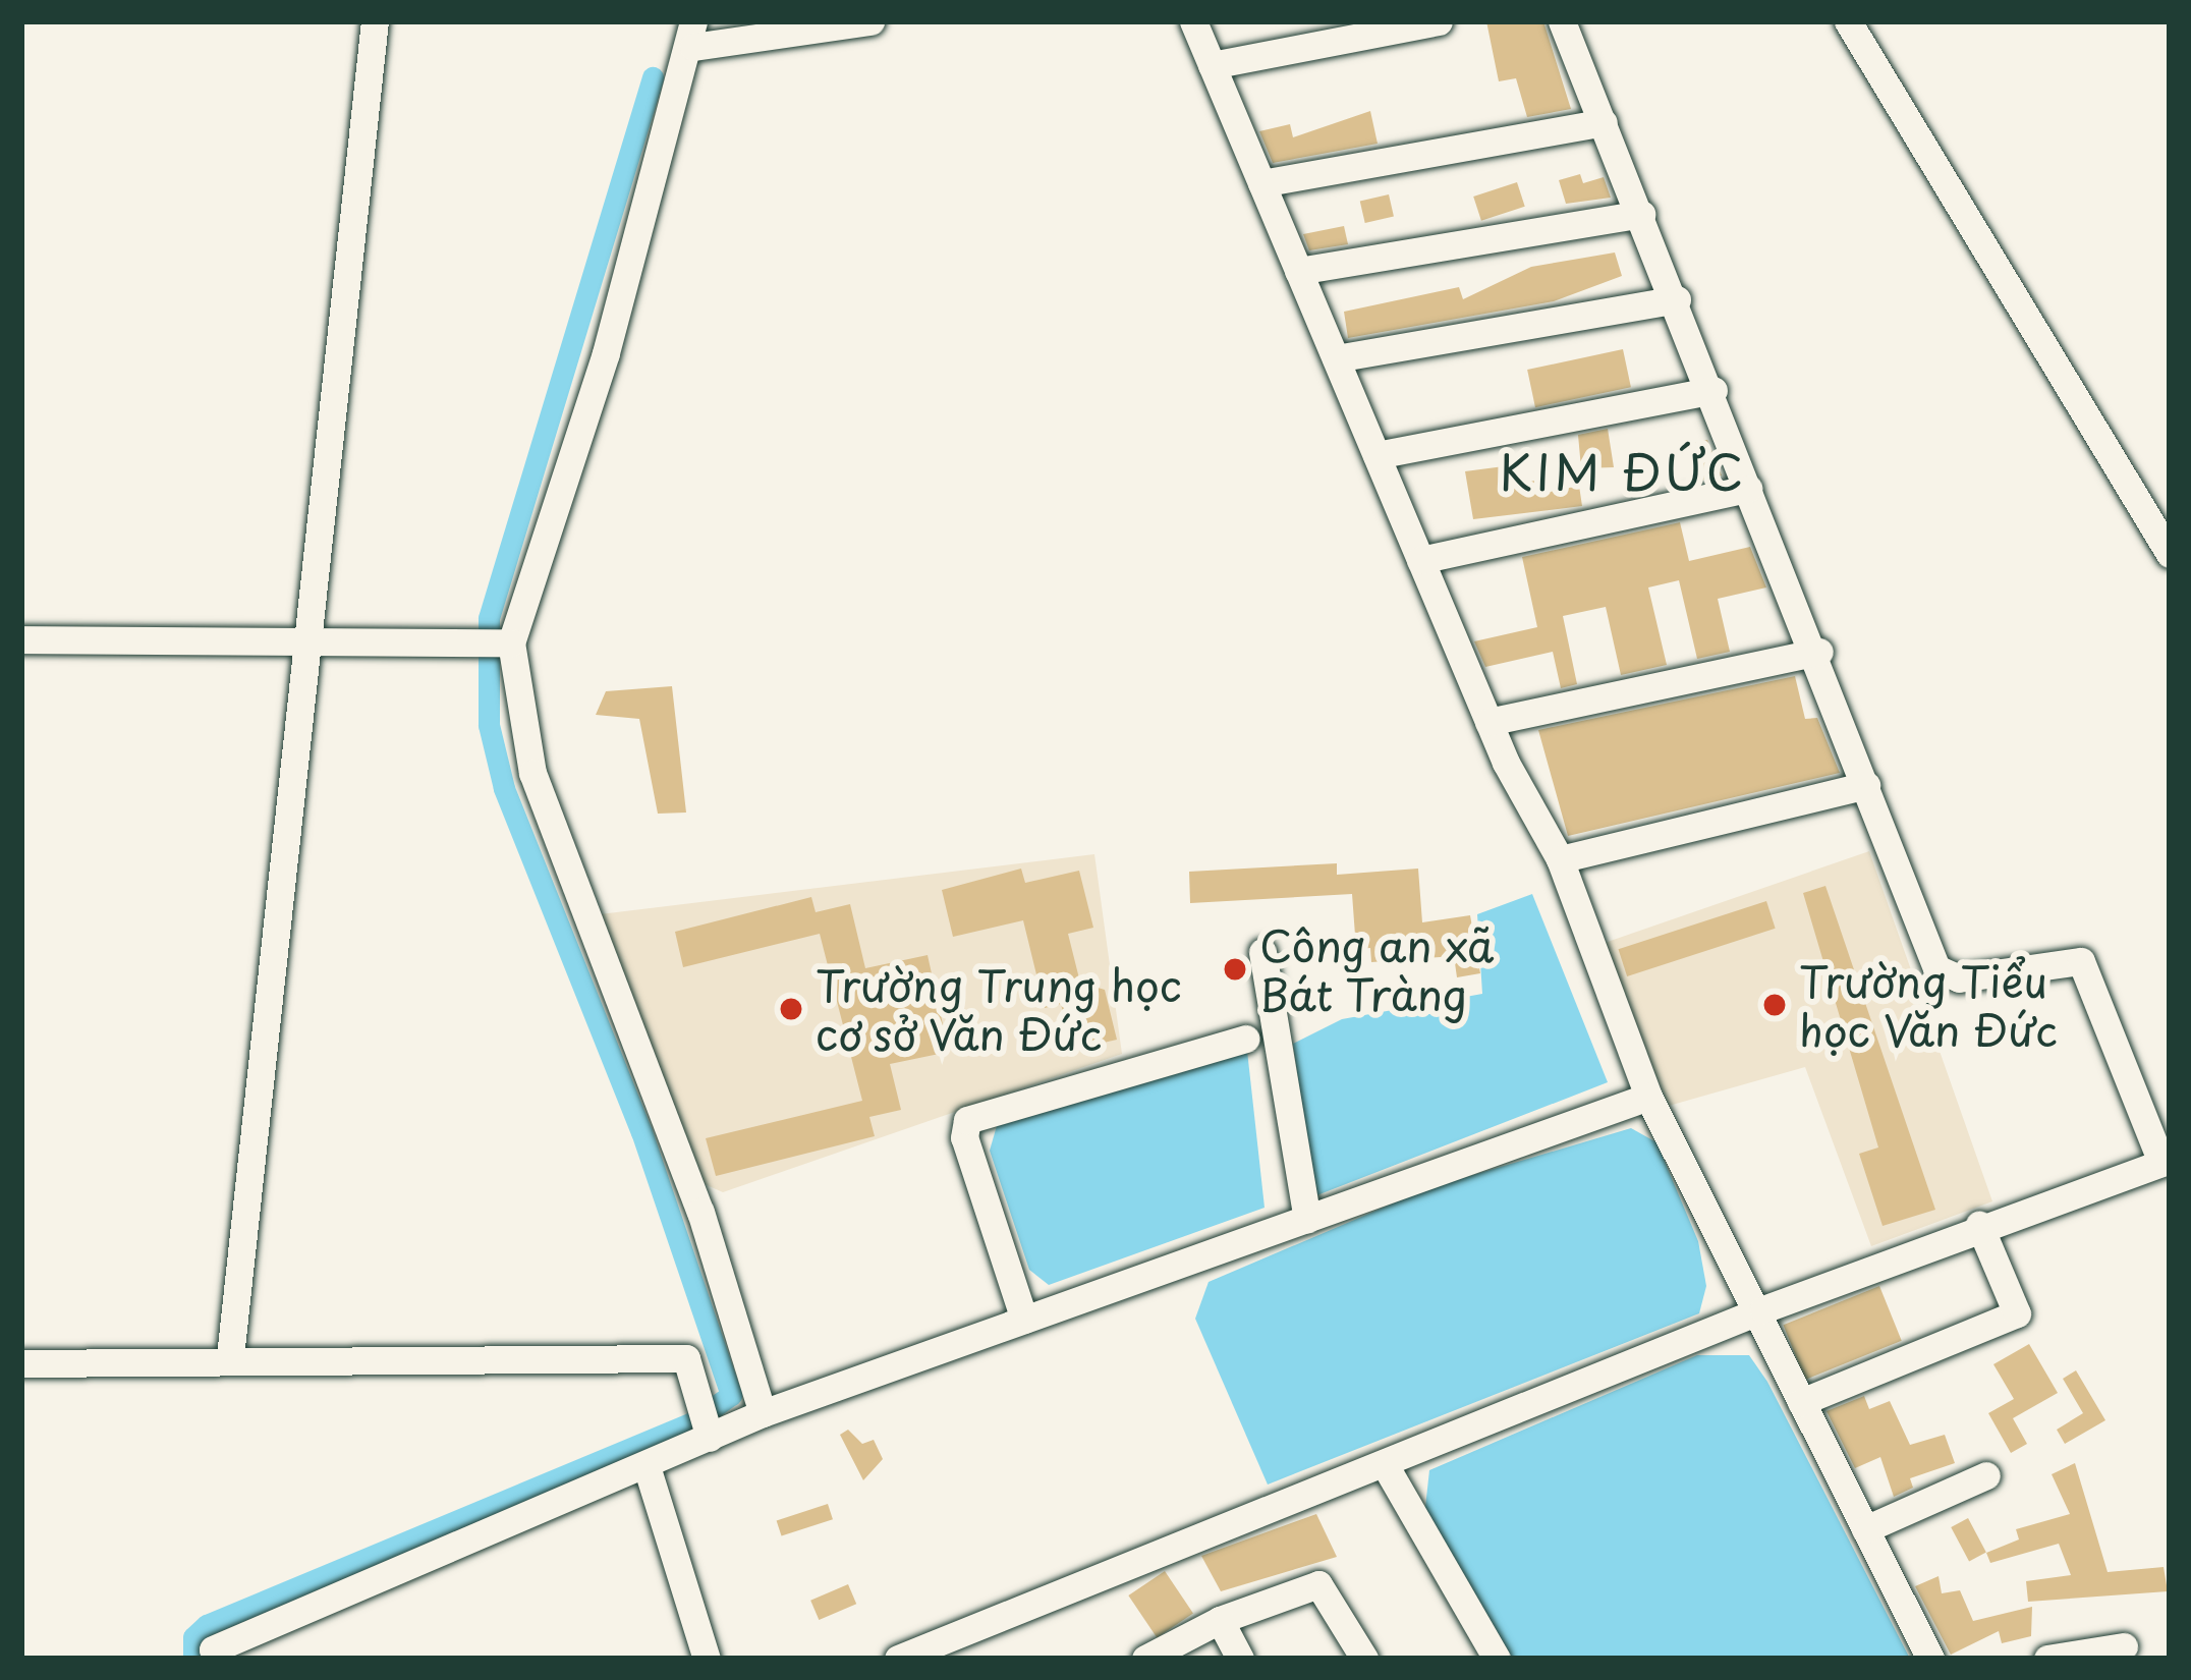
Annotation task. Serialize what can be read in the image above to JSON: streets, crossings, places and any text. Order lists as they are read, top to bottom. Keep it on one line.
{"districts":["KIM ĐỨC"],"places":["Công an xã Bát Tràng","Trường Tiểu học Văn Đức","Trường Trung học cơ sở Văn Đức"]}
